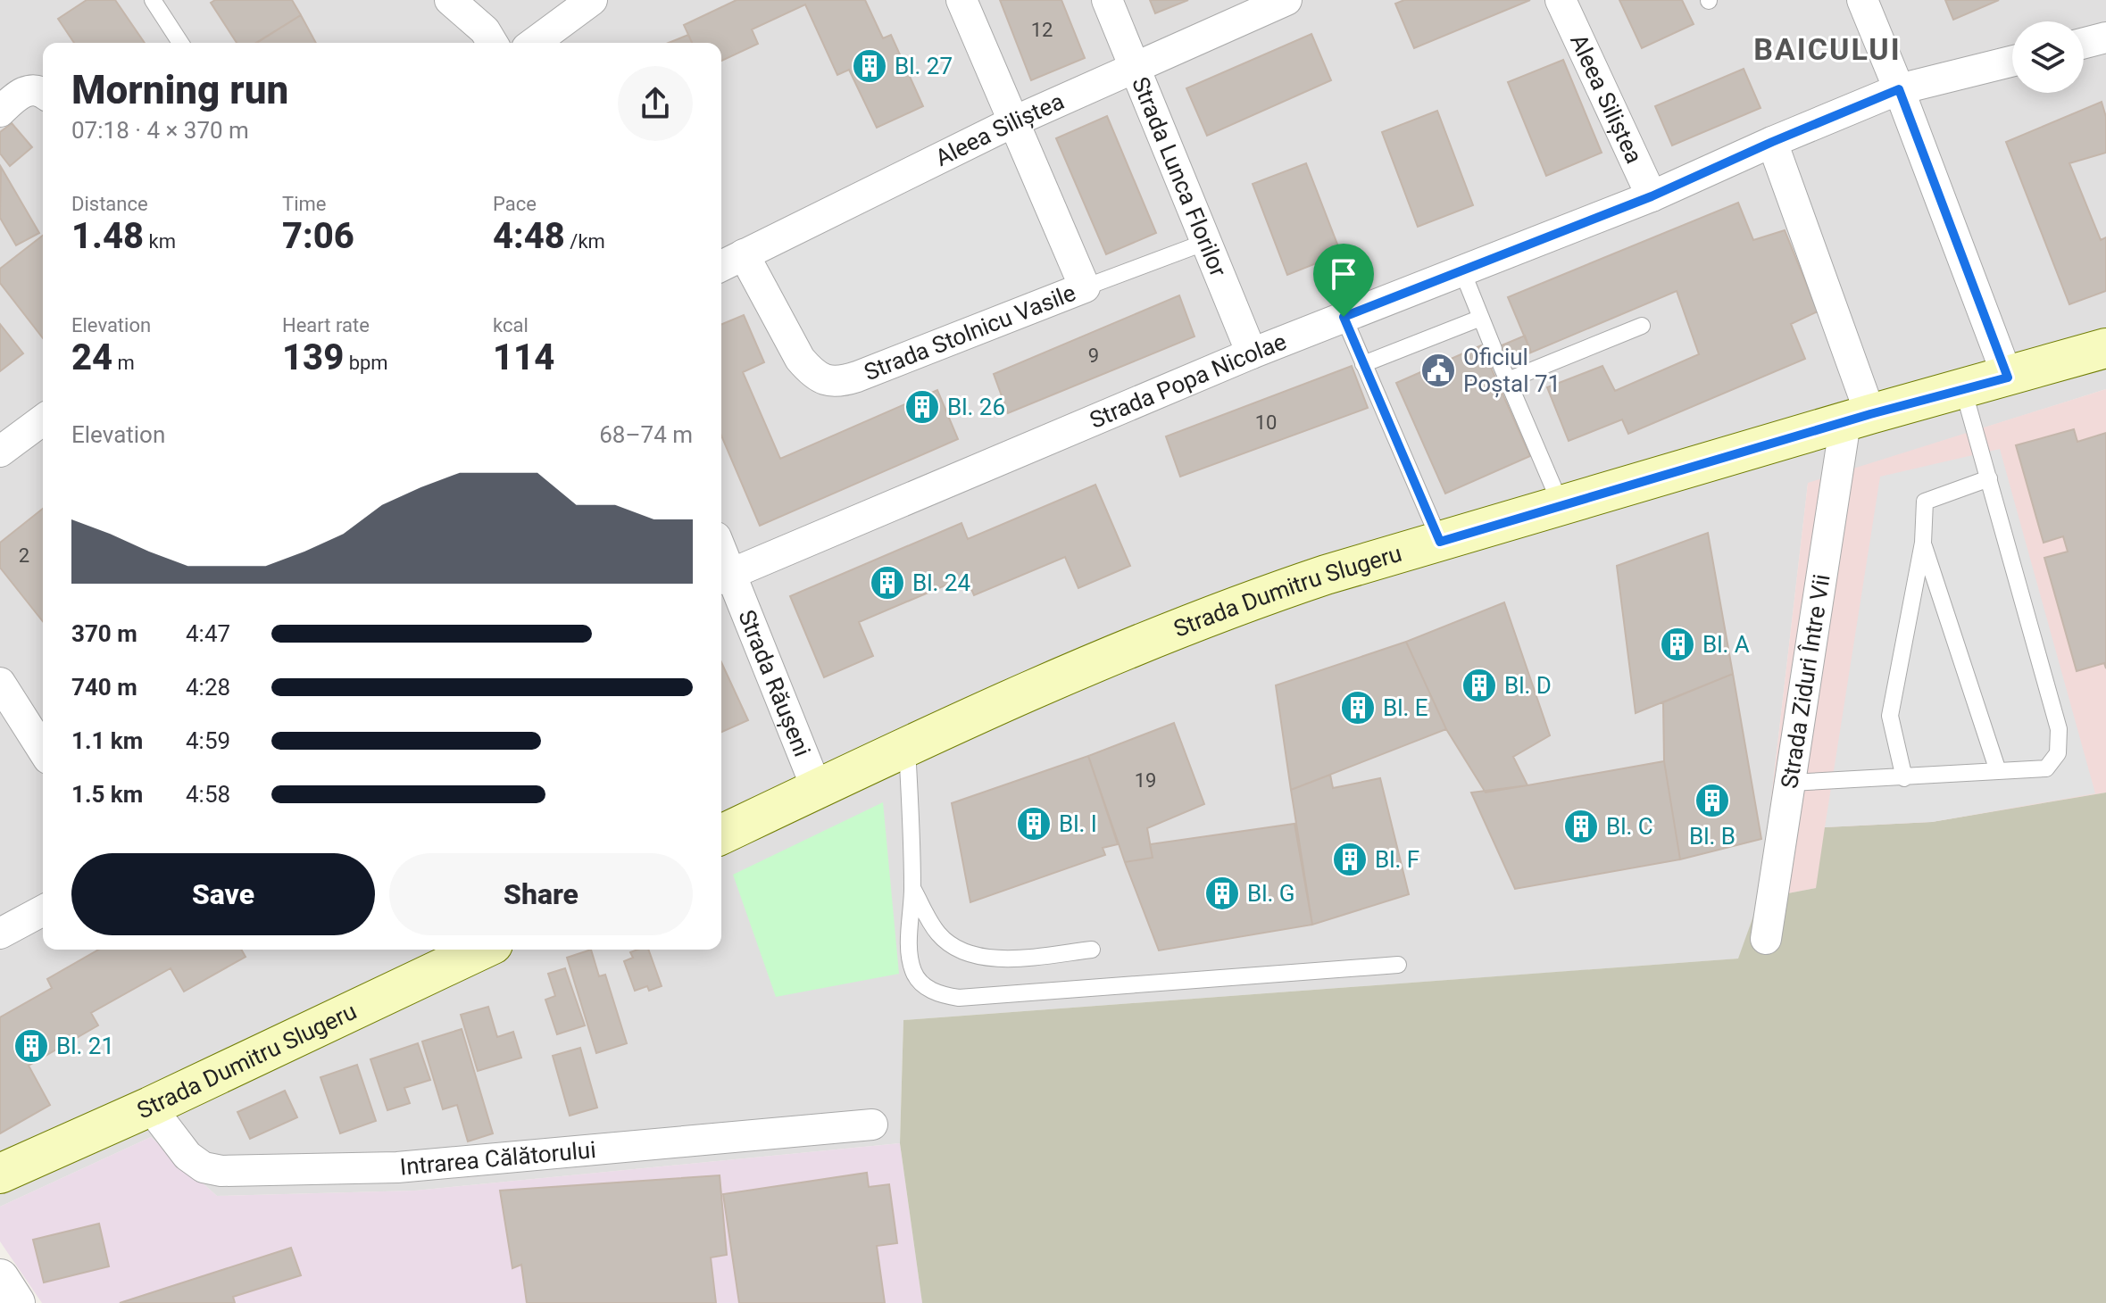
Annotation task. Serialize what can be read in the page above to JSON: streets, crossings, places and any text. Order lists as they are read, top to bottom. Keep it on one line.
{"streets":{"main road":["Strada Dumitru Slugeru"],"street":["Aleea Siliștea","Strada Lunca Florilor","Strada Stolnicu Vasile","Strada Popa Nicolae","Strada Ziduri Între Vii","Strada Răușeni","Intrarea Călătorului"]},"crossings":[["Aleea Siliștea","Strada Lunca Florilor"],["Aleea Siliștea","Strada Stolnicu Vasile"],["Aleea Siliștea","Strada Popa Nicolae"],["Strada Lunca Florilor","Strada Popa Nicolae"],["Strada Popa Nicolae","Strada Răușeni"],["Strada Dumitru Slugeru","Strada Ziduri Între Vii"],["Strada Dumitru Slugeru","Strada Răușeni"],["Strada Dumitru Slugeru","Intrarea Călătorului"]],"districts":["BAICULUI"],"places":{"building":["Bl. 27","Bl. 26","Bl. 24","Bl. A","Bl. D","Bl. E","Bl. B","Bl. I","Bl. C","Bl. F","Bl. G","Bl. 21"],"public building":["Oficiul Poștal 71"]},"house_numbers":["12","9","10","2","19"],"page":{"heading":["Morning run","07:18 · 4 × 370 m"],"stats":[["Distance","1.48 km"],["Time","7:06"],["Pace","4:48 /km"],["Elevation","24 m"],["Heart rate","139 bpm"],["kcal","114"]],"chart":["Elevation","68–74 m"],"list":[{"name":"370 m","note":"4:47"},{"name":"740 m","note":"4:28"},{"name":"1.1 km","note":"4:59"},{"name":"1.5 km","note":"4:58"}],"buttons":["Save","Share"]}}
